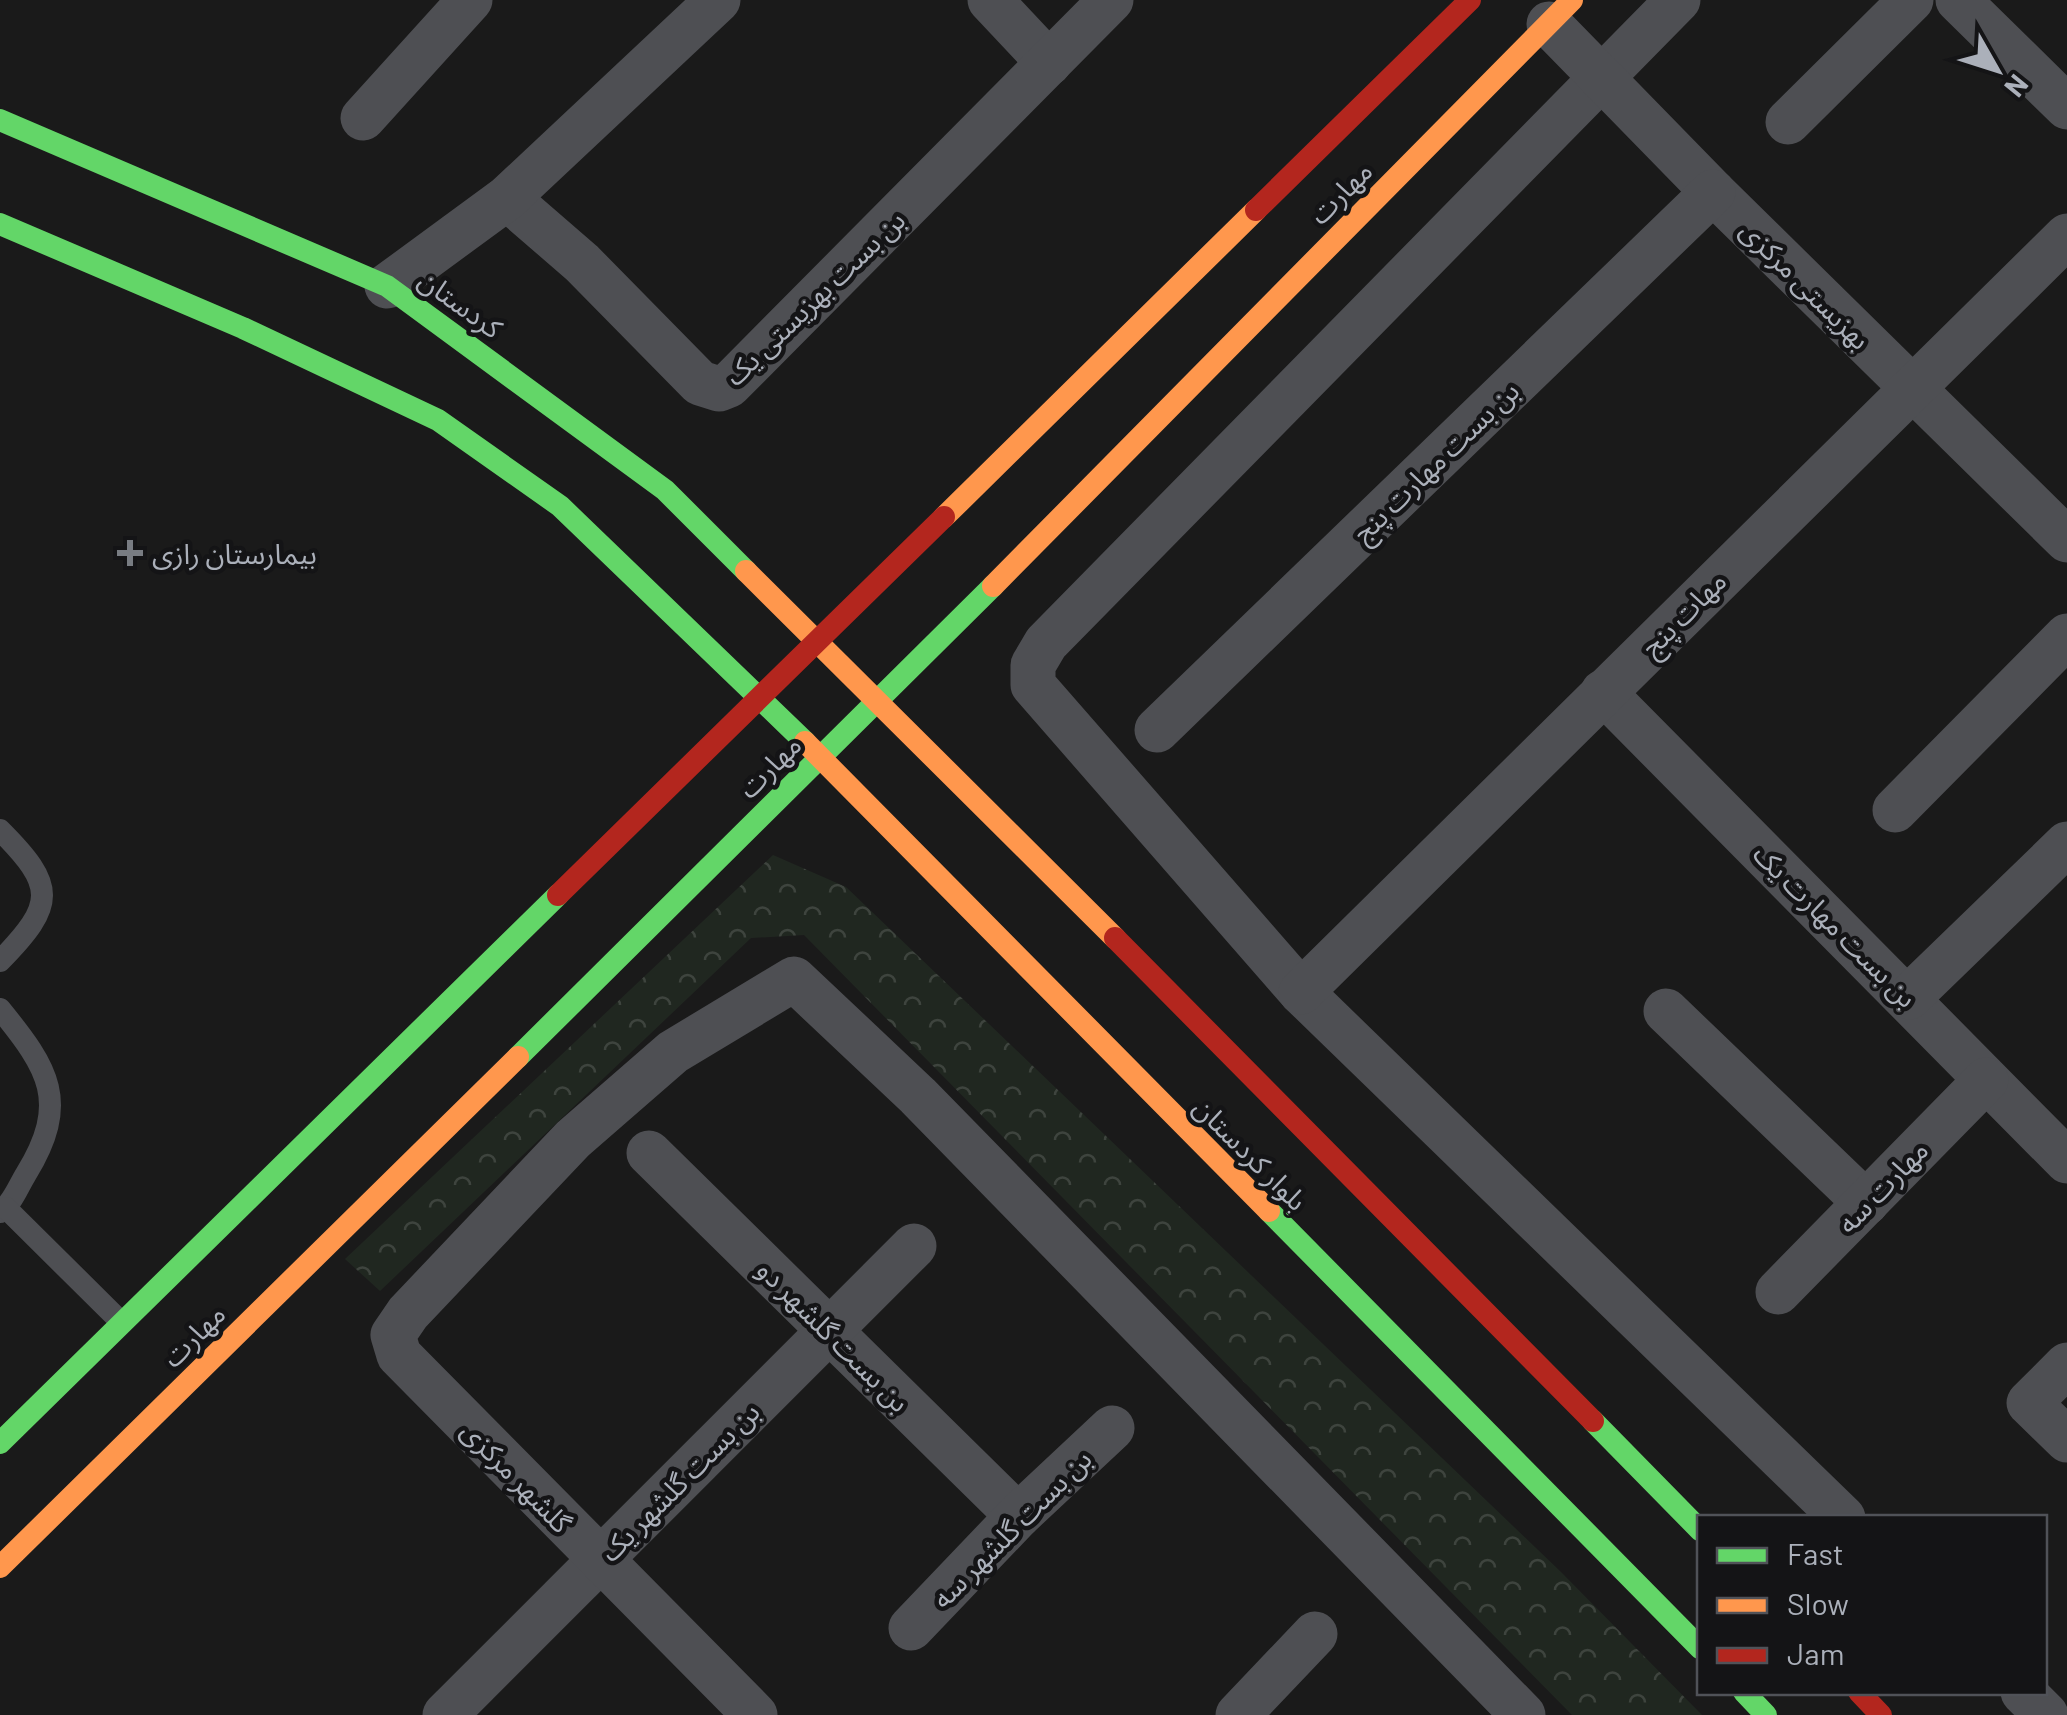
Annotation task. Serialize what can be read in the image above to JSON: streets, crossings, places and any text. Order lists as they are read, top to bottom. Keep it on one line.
{"streets":{"main road":["مهارت","کردستان","بلوار کردستان"],"street":["بهزیستی مرکزی","بن بست بهزیستی یک","بن بست مهارت پنج","مهات پنج","بن بست مهارت یک","مهارت سه","بن بست گلشهر دو","گلشهر مرکزی","بن بست گلشهر یک","بن بست گلشهر سه"]},"crossings":[["مهارت","بهزیستی مرکزی"],["مهارت","کردستان"],["مهارت","بلوار کردستان"],["بهزیستی مرکزی","بن بست مهارت پنج"],["بهزیستی مرکزی","مهات پنج"],["کردستان","بلوار کردستان"],["مهات پنج","بن بست مهارت یک"],["بن بست مهارت یک","مهارت سه"],["بن بست گلشهر دو","بن بست گلشهر یک"],["بن بست گلشهر دو","بن بست گلشهر سه"],["گلشهر مرکزی","بن بست گلشهر یک"]],"places":{"health":["بیمارستان رازی"]},"legend":["Fast","Slow","Jam"],"north":"bottom right"}
